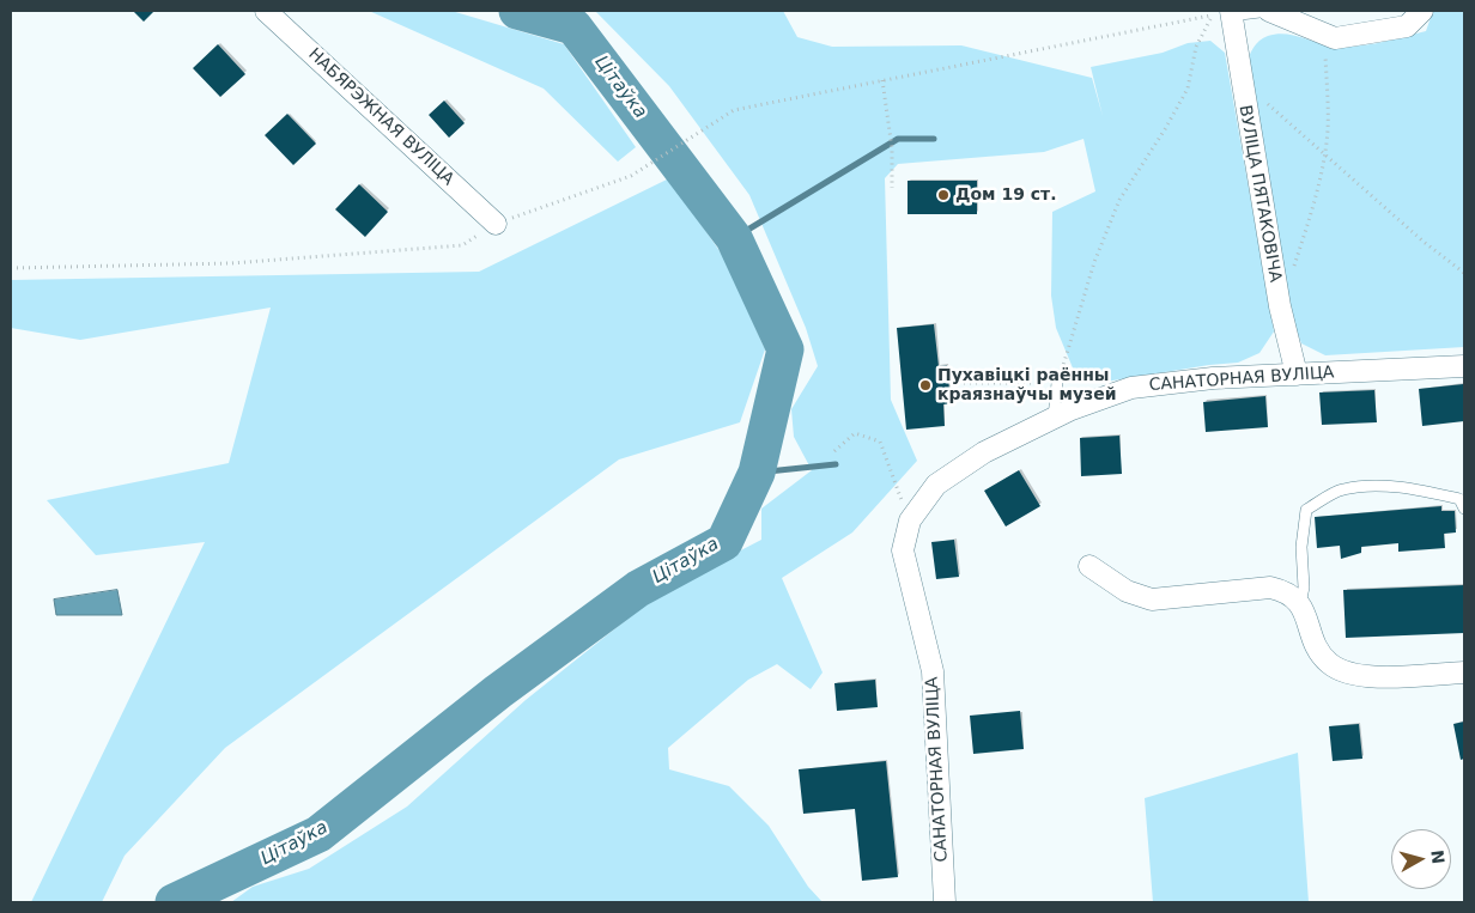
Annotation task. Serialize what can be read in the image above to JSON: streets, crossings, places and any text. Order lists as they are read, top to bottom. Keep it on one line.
{"streets":{"street":["НАБЯРЭЖНАЯ ВУЛІЦА","ВУЛІЦА ПЯТАКОВІЧА","САНАТОРНАЯ ВУЛІЦА"]},"crossings":[["ВУЛІЦА ПЯТАКОВІЧА","САНАТОРНАЯ ВУЛІЦА"]],"water":["Цітаўка"],"places":["Дом 19 ст.","Пухавіцкі раённы краязнаўчы музей"],"north":"right"}
